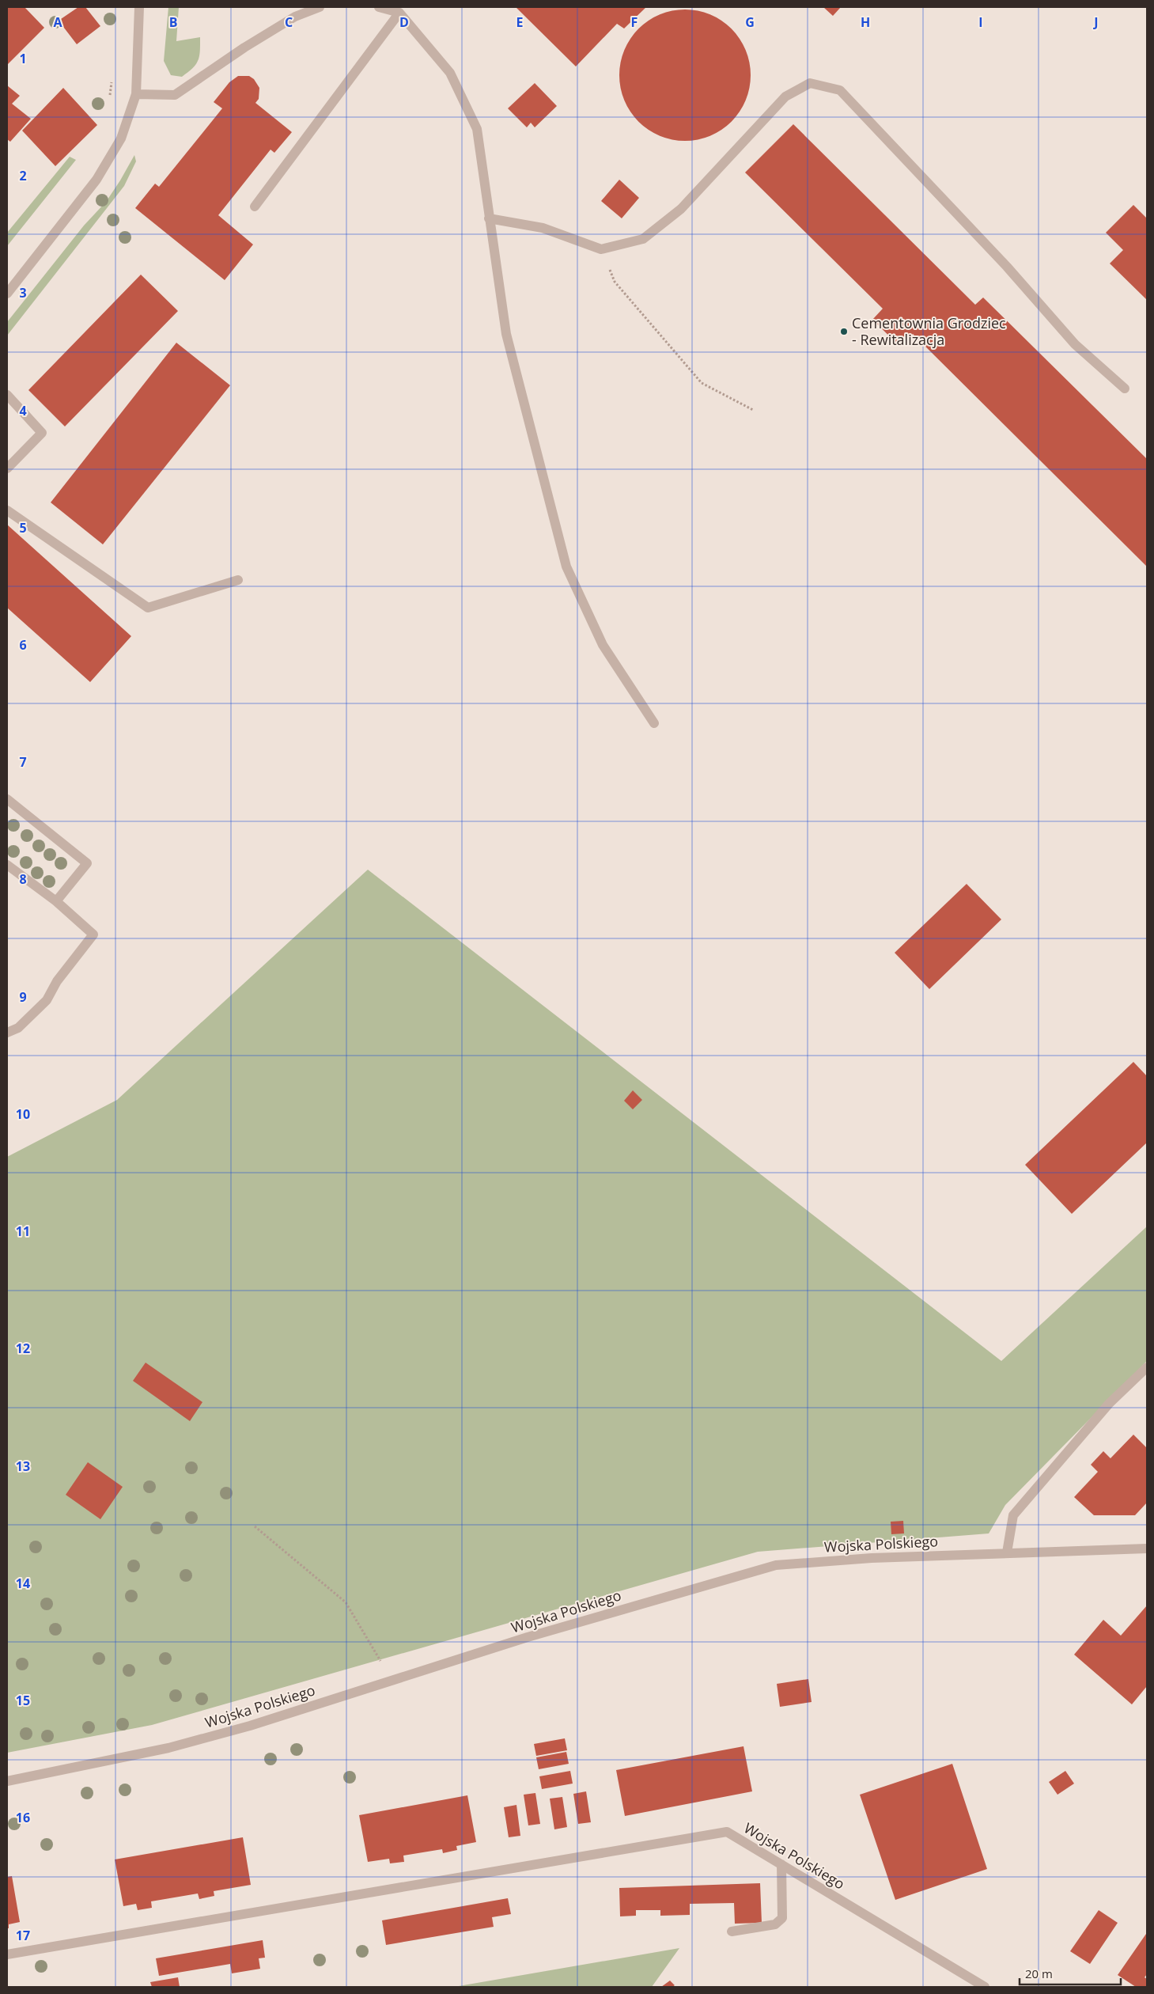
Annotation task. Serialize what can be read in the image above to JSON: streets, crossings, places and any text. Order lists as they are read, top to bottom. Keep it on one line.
{"streets":{"street":["Wojska Polskiego"]},"places":["Cementownia Grodziec - Rewitalizacja"],"scale_bar":"20 m","grid":{"columns":["A","B","C","D","E","F","G","H","I","J"],"rows":["1","2","3","4","5","6","7","8","9","10","11","12","13","14","15","16","17"]}}
